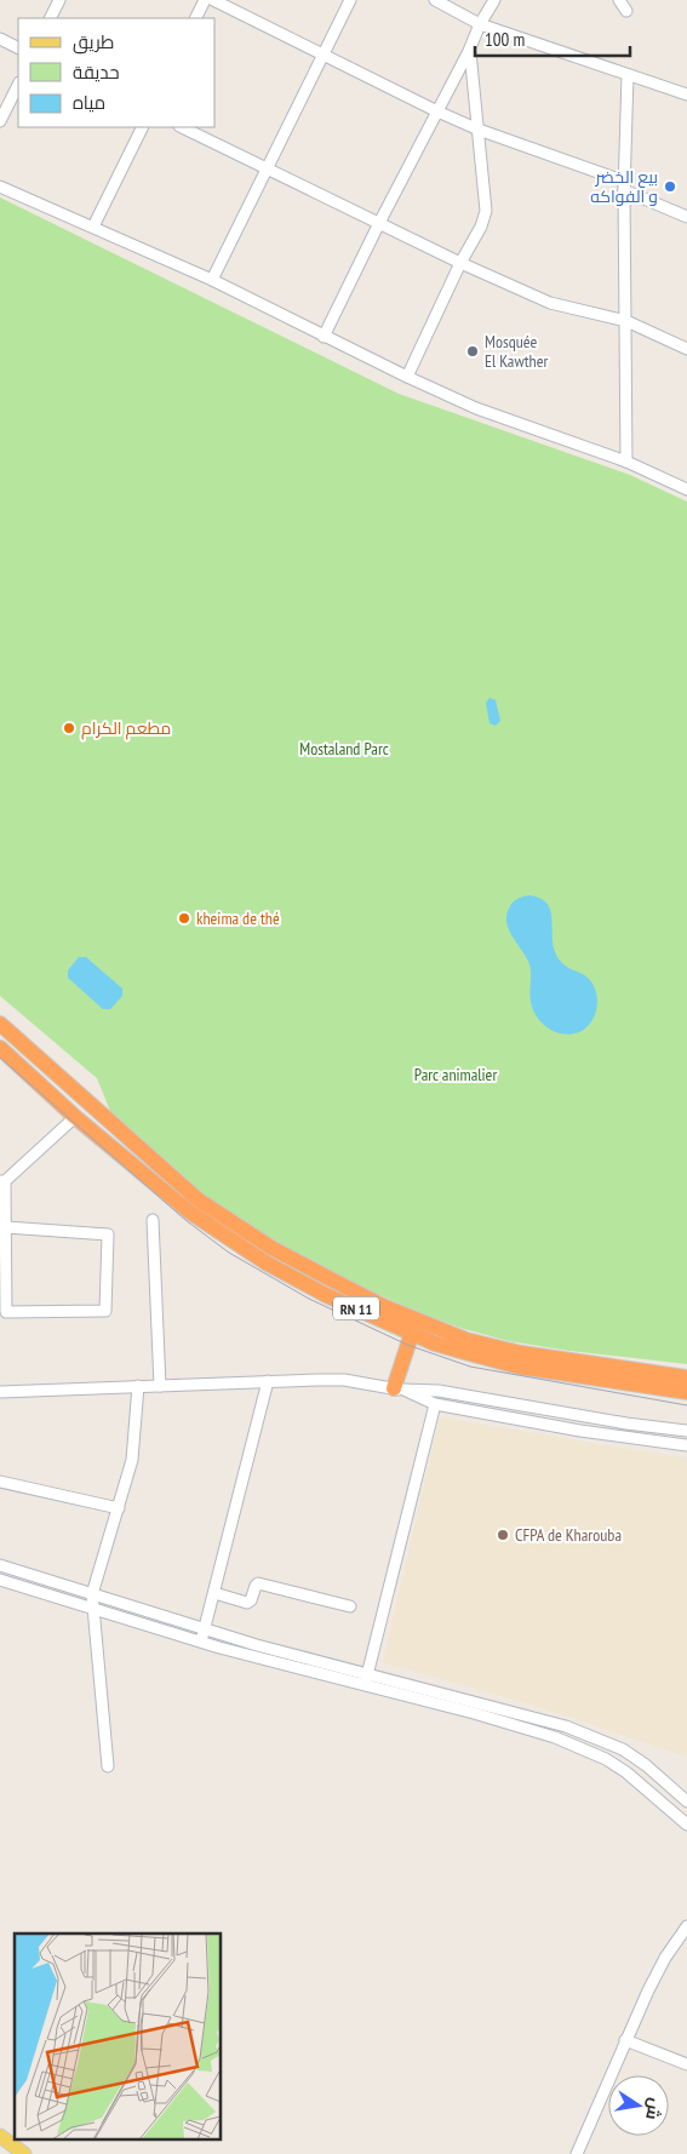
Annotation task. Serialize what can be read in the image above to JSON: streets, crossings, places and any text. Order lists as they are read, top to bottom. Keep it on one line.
{"streets":{"highway":["RN 11"]},"parks":["Mostaland Parc","Parc animalier"],"places":["بيع الخضر و الفواكه","Mosquée El Kawther","مطعم الكرام","kheima de thé","CFPA de Kharouba"],"legend":["طريق","حديقة","مياه"],"scale_bar":"100 m","north":"right"}
